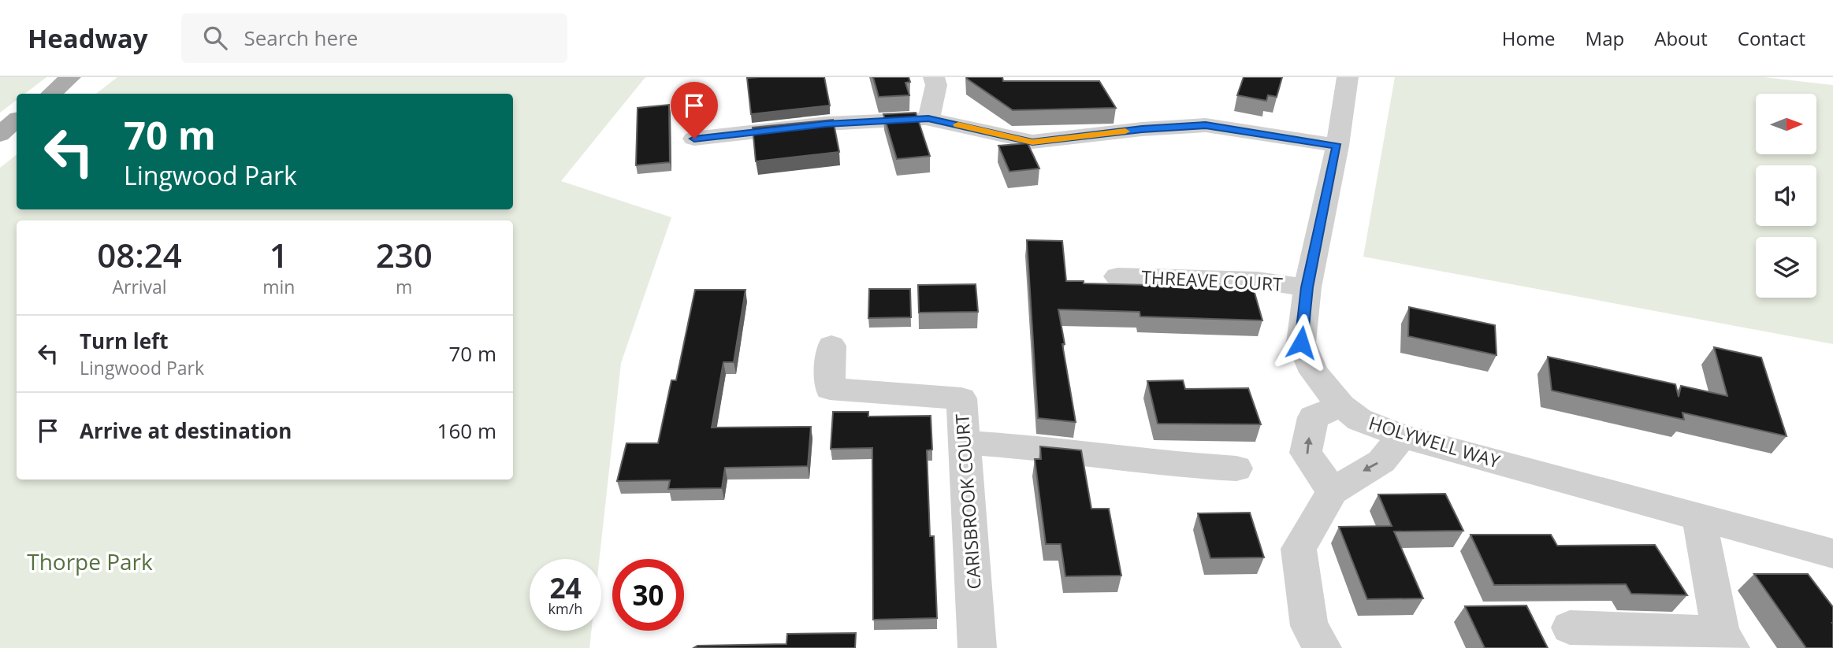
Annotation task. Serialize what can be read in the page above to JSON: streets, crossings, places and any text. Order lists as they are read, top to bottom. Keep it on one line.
{"streets":{"street":["THREAVE COURT","HOLYWELL WAY","CARISBROOK COURT"]},"crossings":[["THREAVE COURT","HOLYWELL WAY"]],"parks":["Thorpe Park"],"north":"right","page":{"header":"Headway","search":"Search here","nav":["Home","Map","About","Contact"],"turn":["70 m","Lingwood Park"],"eta":["08:24","Arrival","1","min","230","m"],"list":[{"name":"Turn left","note":"Lingwood Park","value":"70 m"},{"name":"Arrive at destination","value":"160 m"}],"speed":"24 km/h","limit":"30"}}
